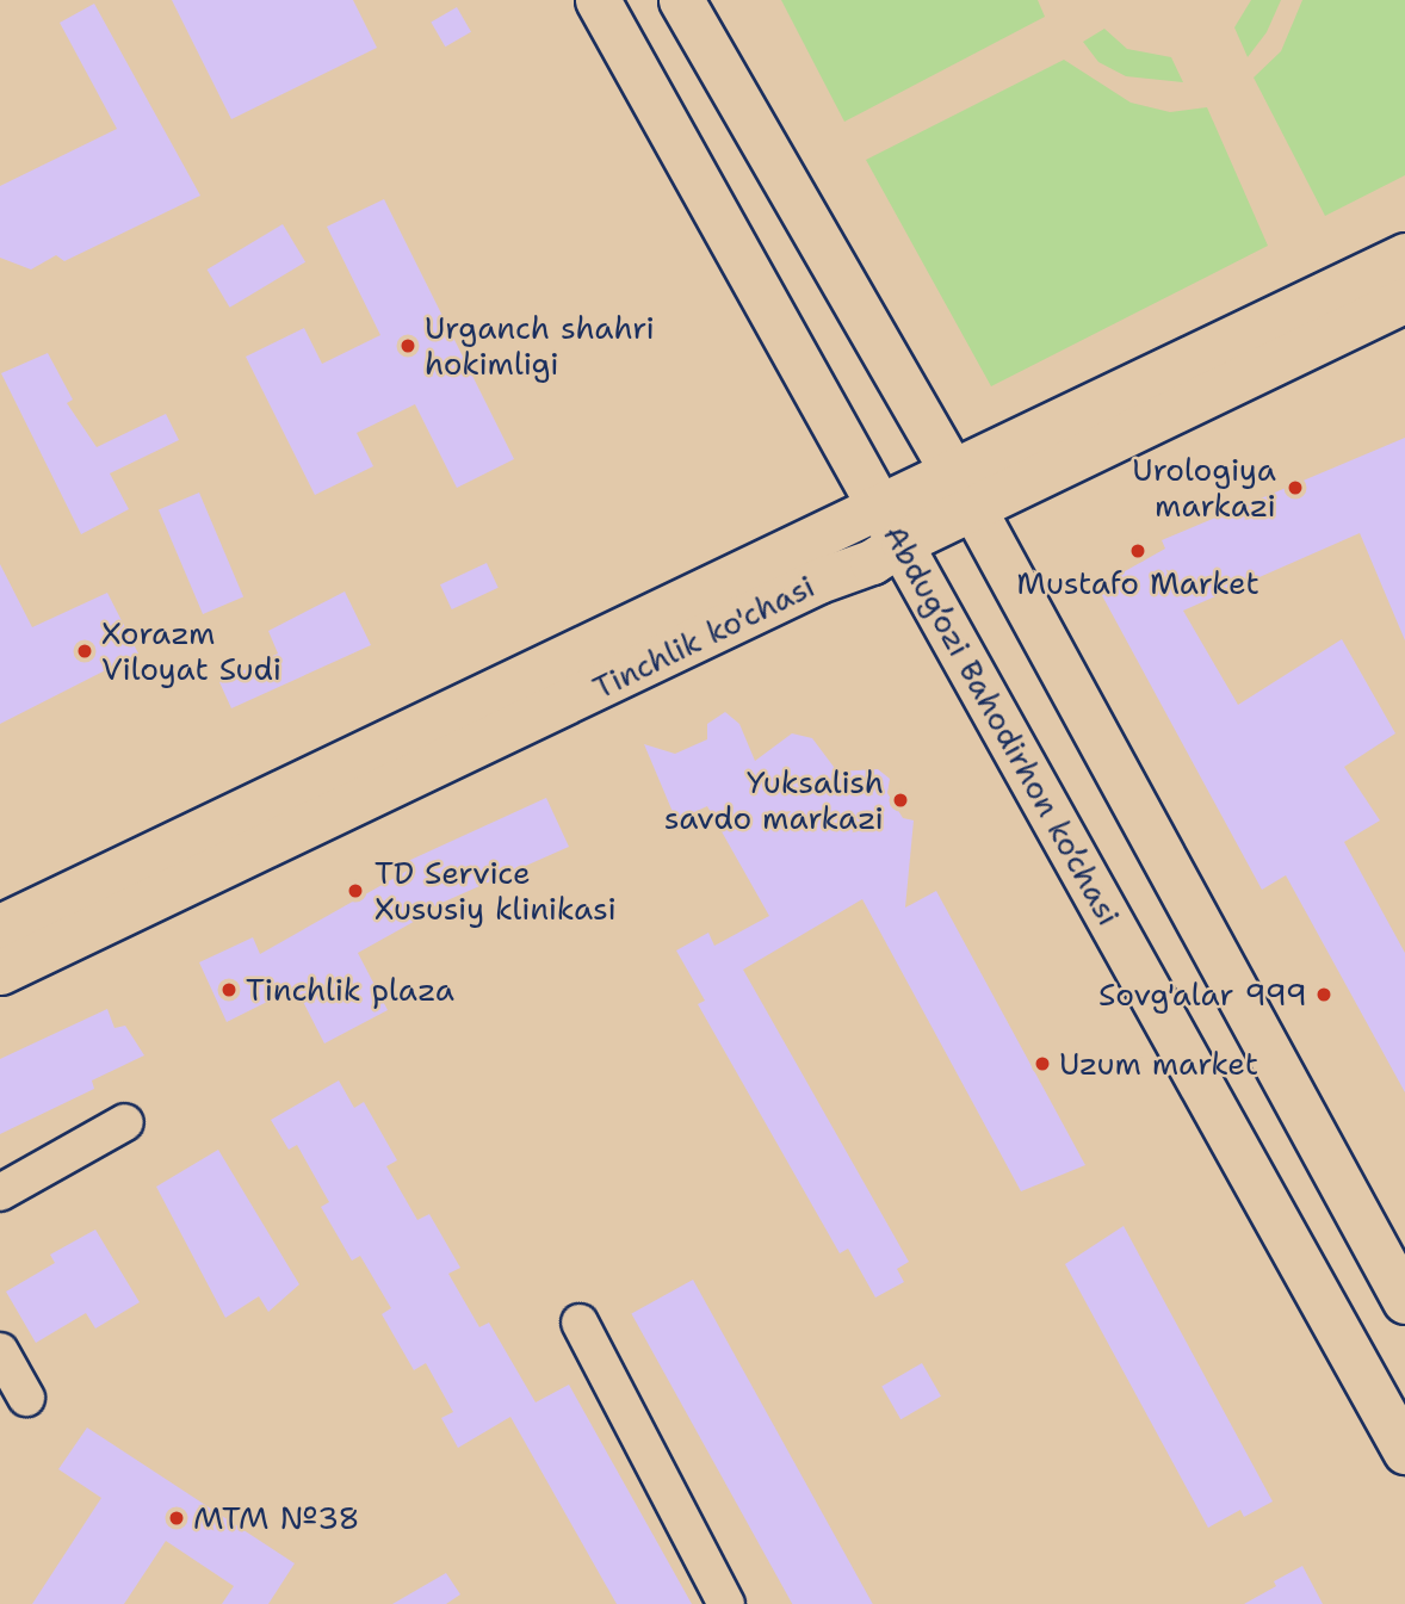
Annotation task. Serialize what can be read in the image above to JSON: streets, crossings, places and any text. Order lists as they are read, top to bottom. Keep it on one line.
{"streets":{"main road":["Tinchlik ko'chasi","Abdug’ozi Bahodirhon ko’chasi"]},"crossings":[["Tinchlik ko'chasi","Abdug’ozi Bahodirhon ko’chasi"]],"places":["Urganch shahri hokimligi","Urologiya markazi","Mustafo Market","Xorazm Viloyat Sudi","Yuksalish savdo markazi","TD Service Xususiy klinikasi","Tinchlik plaza","Sovg'alar 999","Uzum market","МТМ №38"]}
